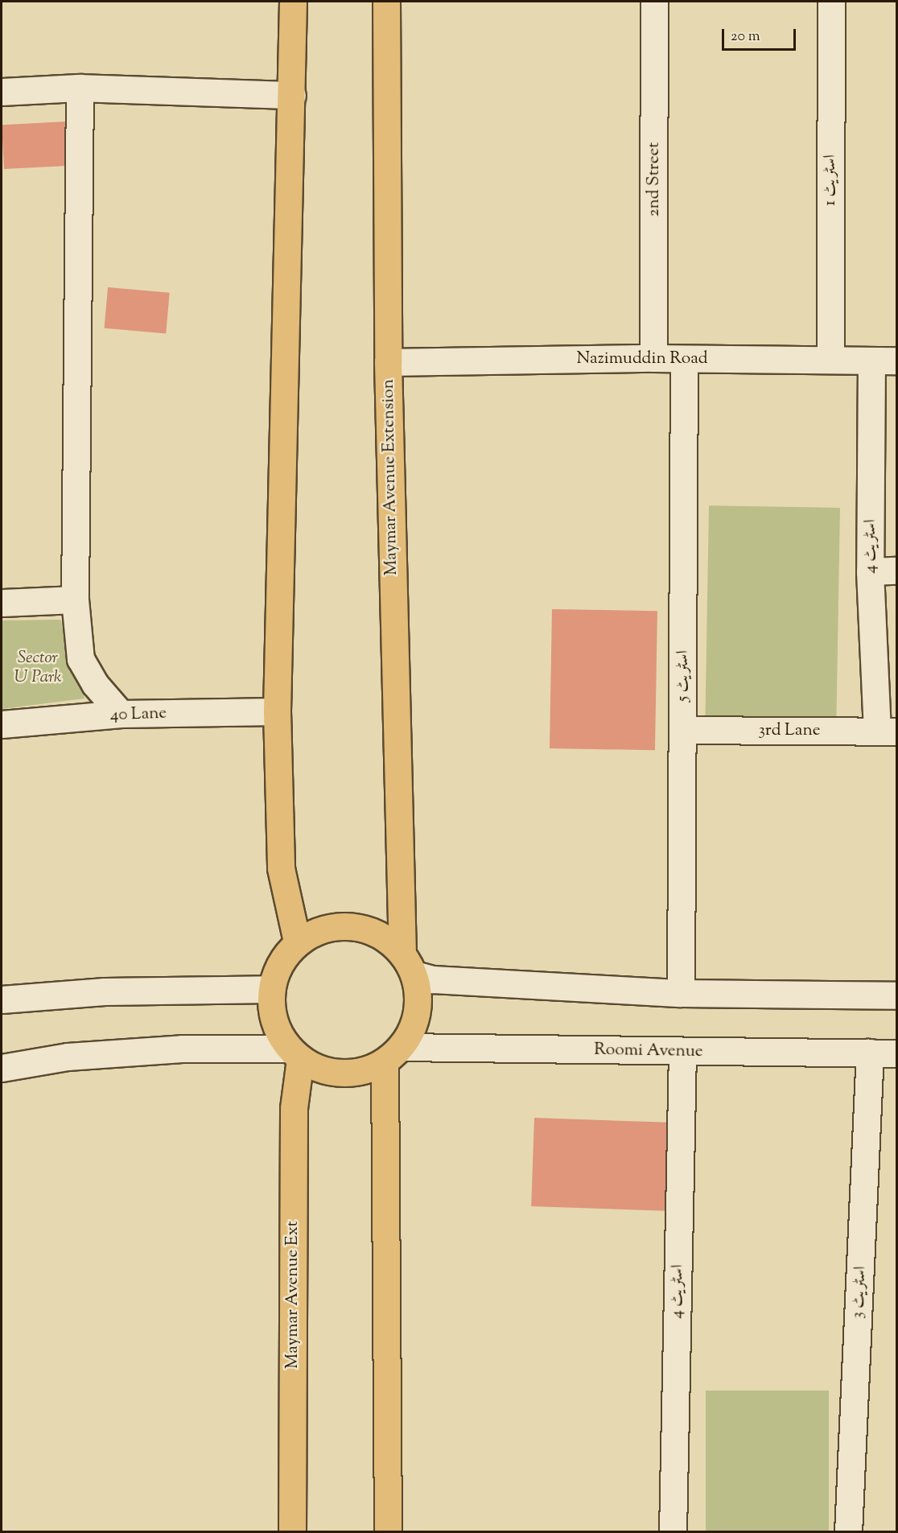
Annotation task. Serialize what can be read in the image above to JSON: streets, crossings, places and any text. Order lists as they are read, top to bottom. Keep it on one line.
{"streets":{"main road":["Maymar Avenue Extension","Maymar Avenue Ext"],"street":["2nd Street","اسٹریٹ 1","Nazimuddin Road","اسٹریٹ 4","اسٹریٹ 5","40 Lane","3rd Lane","Roomi Avenue","اسٹریٹ 3"]},"crossings":[["2nd Street","Nazimuddin Road"],["اسٹریٹ 1","Nazimuddin Road"],["Nazimuddin Road","Maymar Avenue Extension"],["Nazimuddin Road","اسٹریٹ 4"],["Nazimuddin Road","اسٹریٹ 5"],["Maymar Avenue Extension","Roomi Avenue"],["Maymar Avenue Extension","Maymar Avenue Ext"],["اسٹریٹ 4","3rd Lane"],["اسٹریٹ 4","Roomi Avenue"],["اسٹریٹ 5","3rd Lane"],["Roomi Avenue","اسٹریٹ 3"],["Roomi Avenue","Maymar Avenue Ext"]],"parks":["Sector U Park"],"scale_bar":"20 m"}
